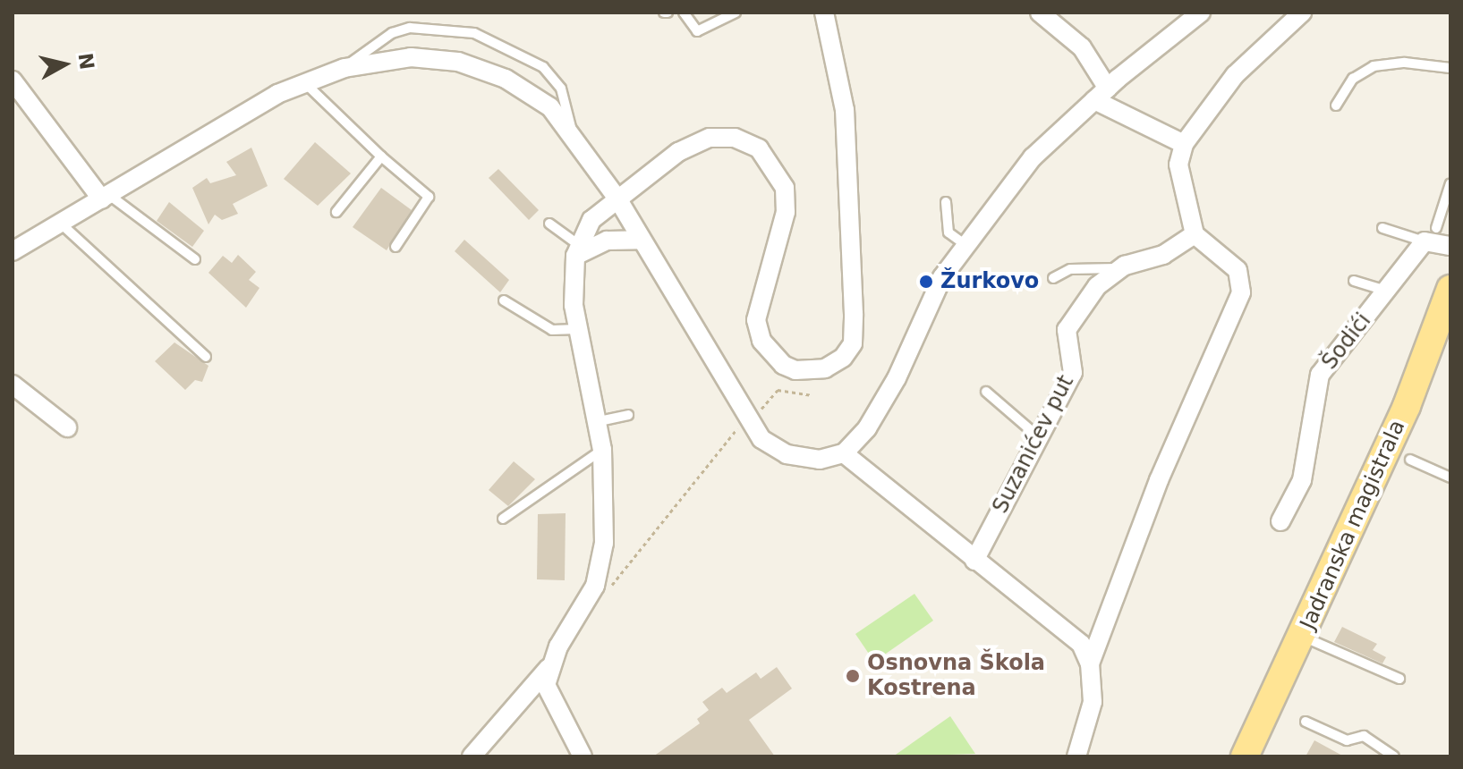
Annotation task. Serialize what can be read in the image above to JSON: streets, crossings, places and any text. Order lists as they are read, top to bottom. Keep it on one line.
{"streets":{"main road":["Jadranska magistrala"],"street":["Šodići","Suzanićev put"]},"places":["Žurkovo","Osnovna Škola Kostrena"],"north":"right"}
